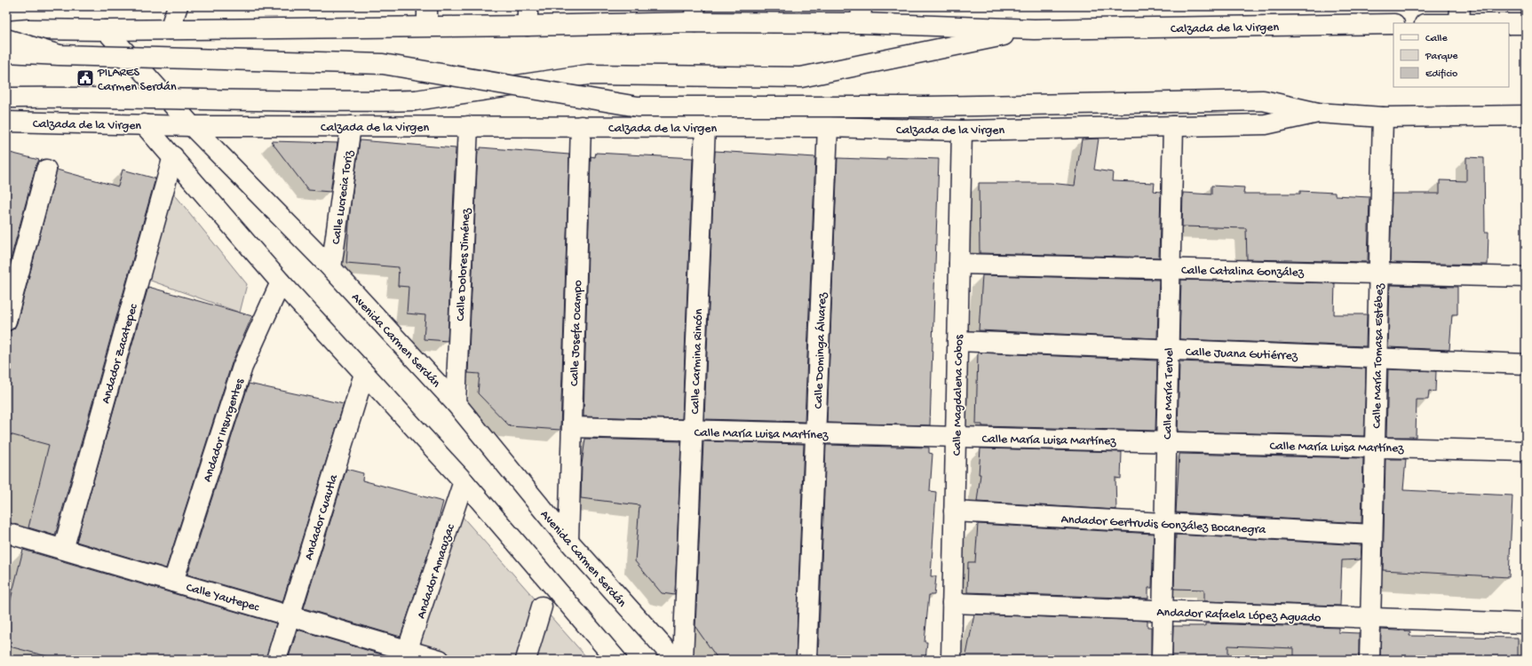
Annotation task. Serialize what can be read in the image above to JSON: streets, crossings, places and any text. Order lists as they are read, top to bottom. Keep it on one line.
{"streets":{"street":["Calzada de la Virgen","Calle Lucrecia Toriz","Calle Dolores Jiménez","Calle Catalina González","Calle Josefa Ocampo","Avenida Carmen Serdán","Calle Dominga Álvarez","Calle Juana Gutiérrez","Andador Zacatepec","Calle María Tomasa Estébez","Calle Carmina Rincón","Calle María Teruel","Calle Magdalena Cobos","Andador Insurgentes","Calle María Luisa Martínez","Andador Cuautla","Andador Gertrudis González Bocanegra","Andador Amacuzac","Calle Yautepec","Andador Rafaela López Aguado"]},"crossings":[["Calzada de la Virgen","Calle Lucrecia Toriz"],["Calzada de la Virgen","Calle Dolores Jiménez"],["Calzada de la Virgen","Calle Josefa Ocampo"],["Calzada de la Virgen","Avenida Carmen Serdán"],["Calzada de la Virgen","Calle Dominga Álvarez"],["Calzada de la Virgen","Calle María Tomasa Estébez"],["Calzada de la Virgen","Calle Carmina Rincón"],["Calzada de la Virgen","Calle María Teruel"],["Calzada de la Virgen","Calle Magdalena Cobos"],["Calle Lucrecia Toriz","Avenida Carmen Serdán"],["Calle Dolores Jiménez","Avenida Carmen Serdán"],["Calle Catalina González","Calle María Tomasa Estébez"],["Calle Catalina González","Calle María Teruel"],["Calle Catalina González","Calle Magdalena Cobos"],["Calle Josefa Ocampo","Avenida Carmen Serdán"],["Calle Josefa Ocampo","Calle María Luisa Martínez"],["Calle Dominga Álvarez","Calle María Luisa Martínez"],["Calle Juana Gutiérrez","Calle María Tomasa Estébez"],["Calle Juana Gutiérrez","Calle María Teruel"],["Calle Juana Gutiérrez","Calle Magdalena Cobos"],["Andador Zacatepec","Calle Yautepec"],["Calle María Tomasa Estébez","Calle María Luisa Martínez"],["Calle María Tomasa Estébez","Andador Gertrudis González Bocanegra"],["Calle María Tomasa Estébez","Andador Rafaela López Aguado"],["Calle Carmina Rincón","Calle María Luisa Martínez"],["Calle María Teruel","Calle María Luisa Martínez"],["Calle María Teruel","Andador Gertrudis González Bocanegra"],["Calle María Teruel","Andador Rafaela López Aguado"],["Calle Magdalena Cobos","Calle María Luisa Martínez"],["Calle Magdalena Cobos","Andador Gertrudis González Bocanegra"],["Calle Magdalena Cobos","Andador Rafaela López Aguado"],["Andador Insurgentes","Calle Yautepec"],["Andador Cuautla","Calle Yautepec"],["Andador Amacuzac","Calle Yautepec"]],"places":{"public building":["PILARES Carmen Serdán"]},"legend":["Calle","Parque","Edificio"]}
